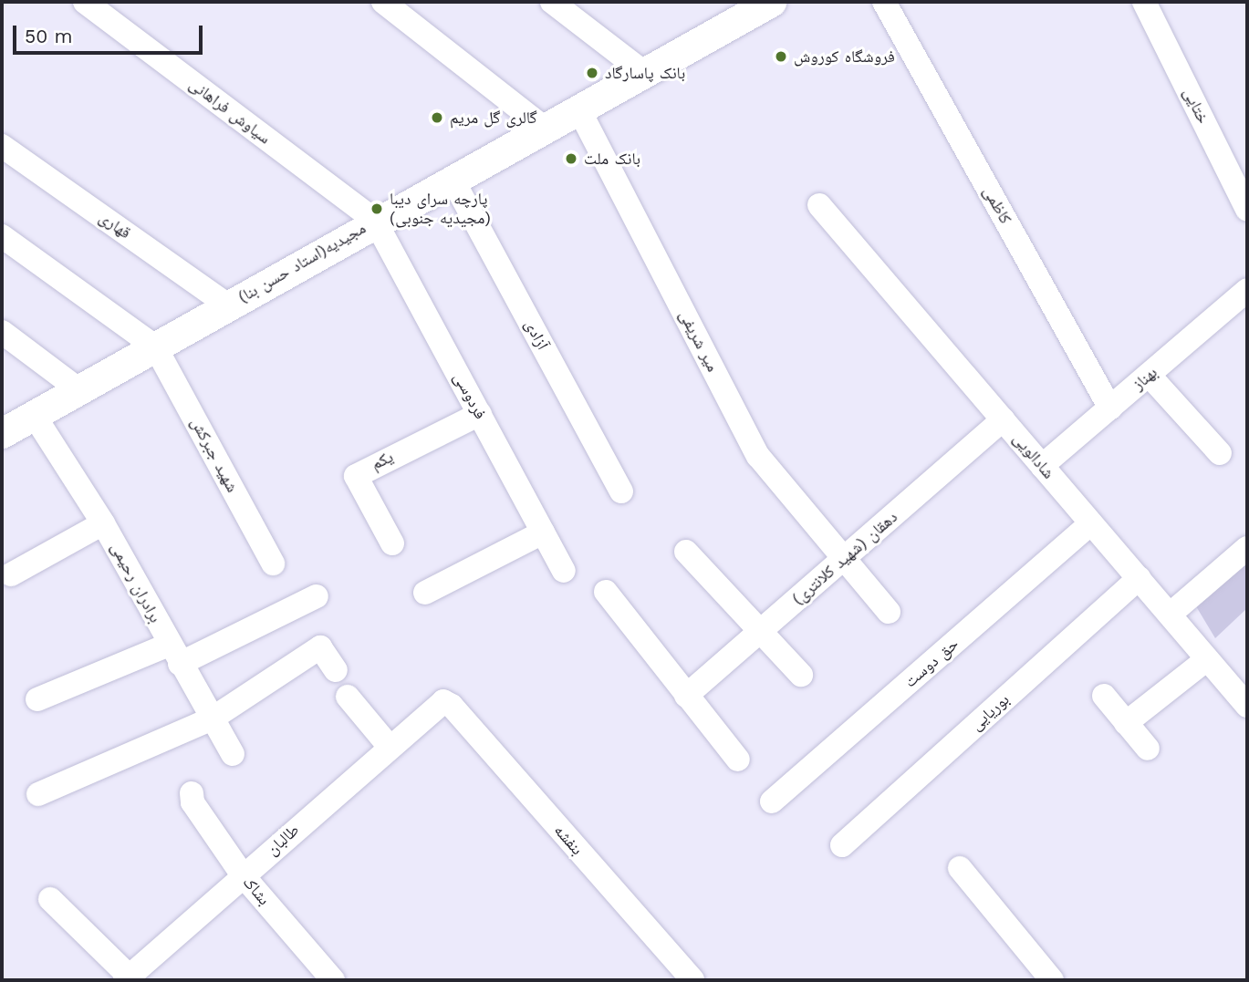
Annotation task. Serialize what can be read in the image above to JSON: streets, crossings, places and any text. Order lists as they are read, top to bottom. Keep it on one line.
{"streets":{"main road":["مجیدیه(استاد حسن بنا)"],"street":["ختایی","سیاوش فراهانی","کاظمی","قهاری","آزادی","میر شریفی","بهناز","فردوسی","شهید جبرکش","شادالویی","یکم","دهقان (شهید کلانتری)","برادران رحیمی","حق دوست","بوریایی","طالبان","بنفشه","بشاک"]},"crossings":[["سیاوش فراهانی","مجیدیه(استاد حسن بنا)"],["سیاوش فراهانی","فردوسی"],["کاظمی","بهناز"],["قهاری","مجیدیه(استاد حسن بنا)"],["مجیدیه(استاد حسن بنا)","آزادی"],["مجیدیه(استاد حسن بنا)","میر شریفی"],["مجیدیه(استاد حسن بنا)","فردوسی"],["مجیدیه(استاد حسن بنا)","شهید جبرکش"],["مجیدیه(استاد حسن بنا)","برادران رحیمی"],["میر شریفی","دهقان (شهید کلانتری)"],["بهناز","شادالویی"],["فردوسی","یکم"],["شادالویی","دهقان (شهید کلانتری)"],["شادالویی","حق دوست"],["شادالویی","بوریایی"],["طالبان","بنفشه"],["طالبان","بشاک"]],"places":["فروشگاه کوروش","بانک پاسارگاد","گالری گل مریم","بانک ملت","پارچه سرای دیبا (مجیدیه جنوبی)"],"scale_bar":"50 m"}
